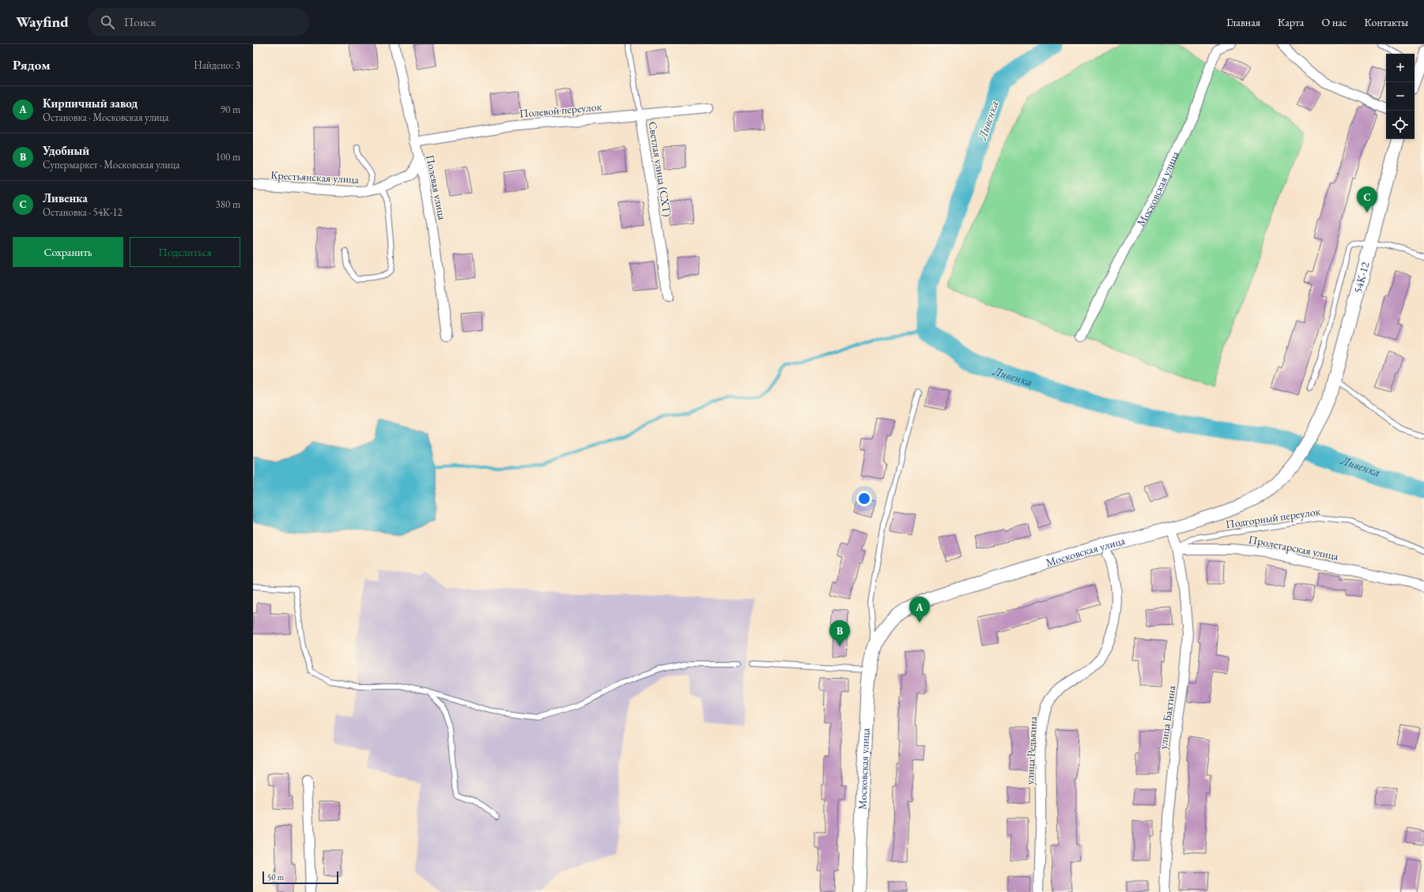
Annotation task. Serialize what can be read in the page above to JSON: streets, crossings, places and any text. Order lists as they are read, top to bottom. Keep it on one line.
{"streets":{"street":["Полевой переулок","Светлая улица (СХТ)","Крестьянская улица","Полевая улица","Московская улица","54K-12","Пролетарская улица","улица Бахтина","улица Редькина"],"lane":["Подгорный переулок"]},"crossings":[["Полевой переулок","Светлая улица (СХТ)"],["Полевой переулок","Полевая улица"],["Крестьянская улица","Полевая улица"],["Московская улица","54K-12"],["Московская улица","улица Редькина"],["Подгорный переулок","Пролетарская улица"],["Подгорный переулок","улица Бахтина"],["Пролетарская улица","улица Бахтина"]],"water":["Ливенка"],"scale_bar":"50 m","page":{"header":"Wayfind","search":"Поиск","nav":["Главная","Карта","О нас","Контакты"],"heading":["Рядом","Найдено: 3"],"map_buttons":["+","−"],"list":[{"mark":"A","name":"Кирпичный завод","note":"Остановка · Московская улица","value":"90 m"},{"mark":"B","name":"Удобный","note":"Супермаркет · Московская улица","value":"100 m"},{"mark":"C","name":"Ливенка","note":"Остановка · 54K-12","value":"380 m"}],"pins":["C","A","B"],"buttons":["Сохранить","Поделиться"],"scale":"50 m"}}
